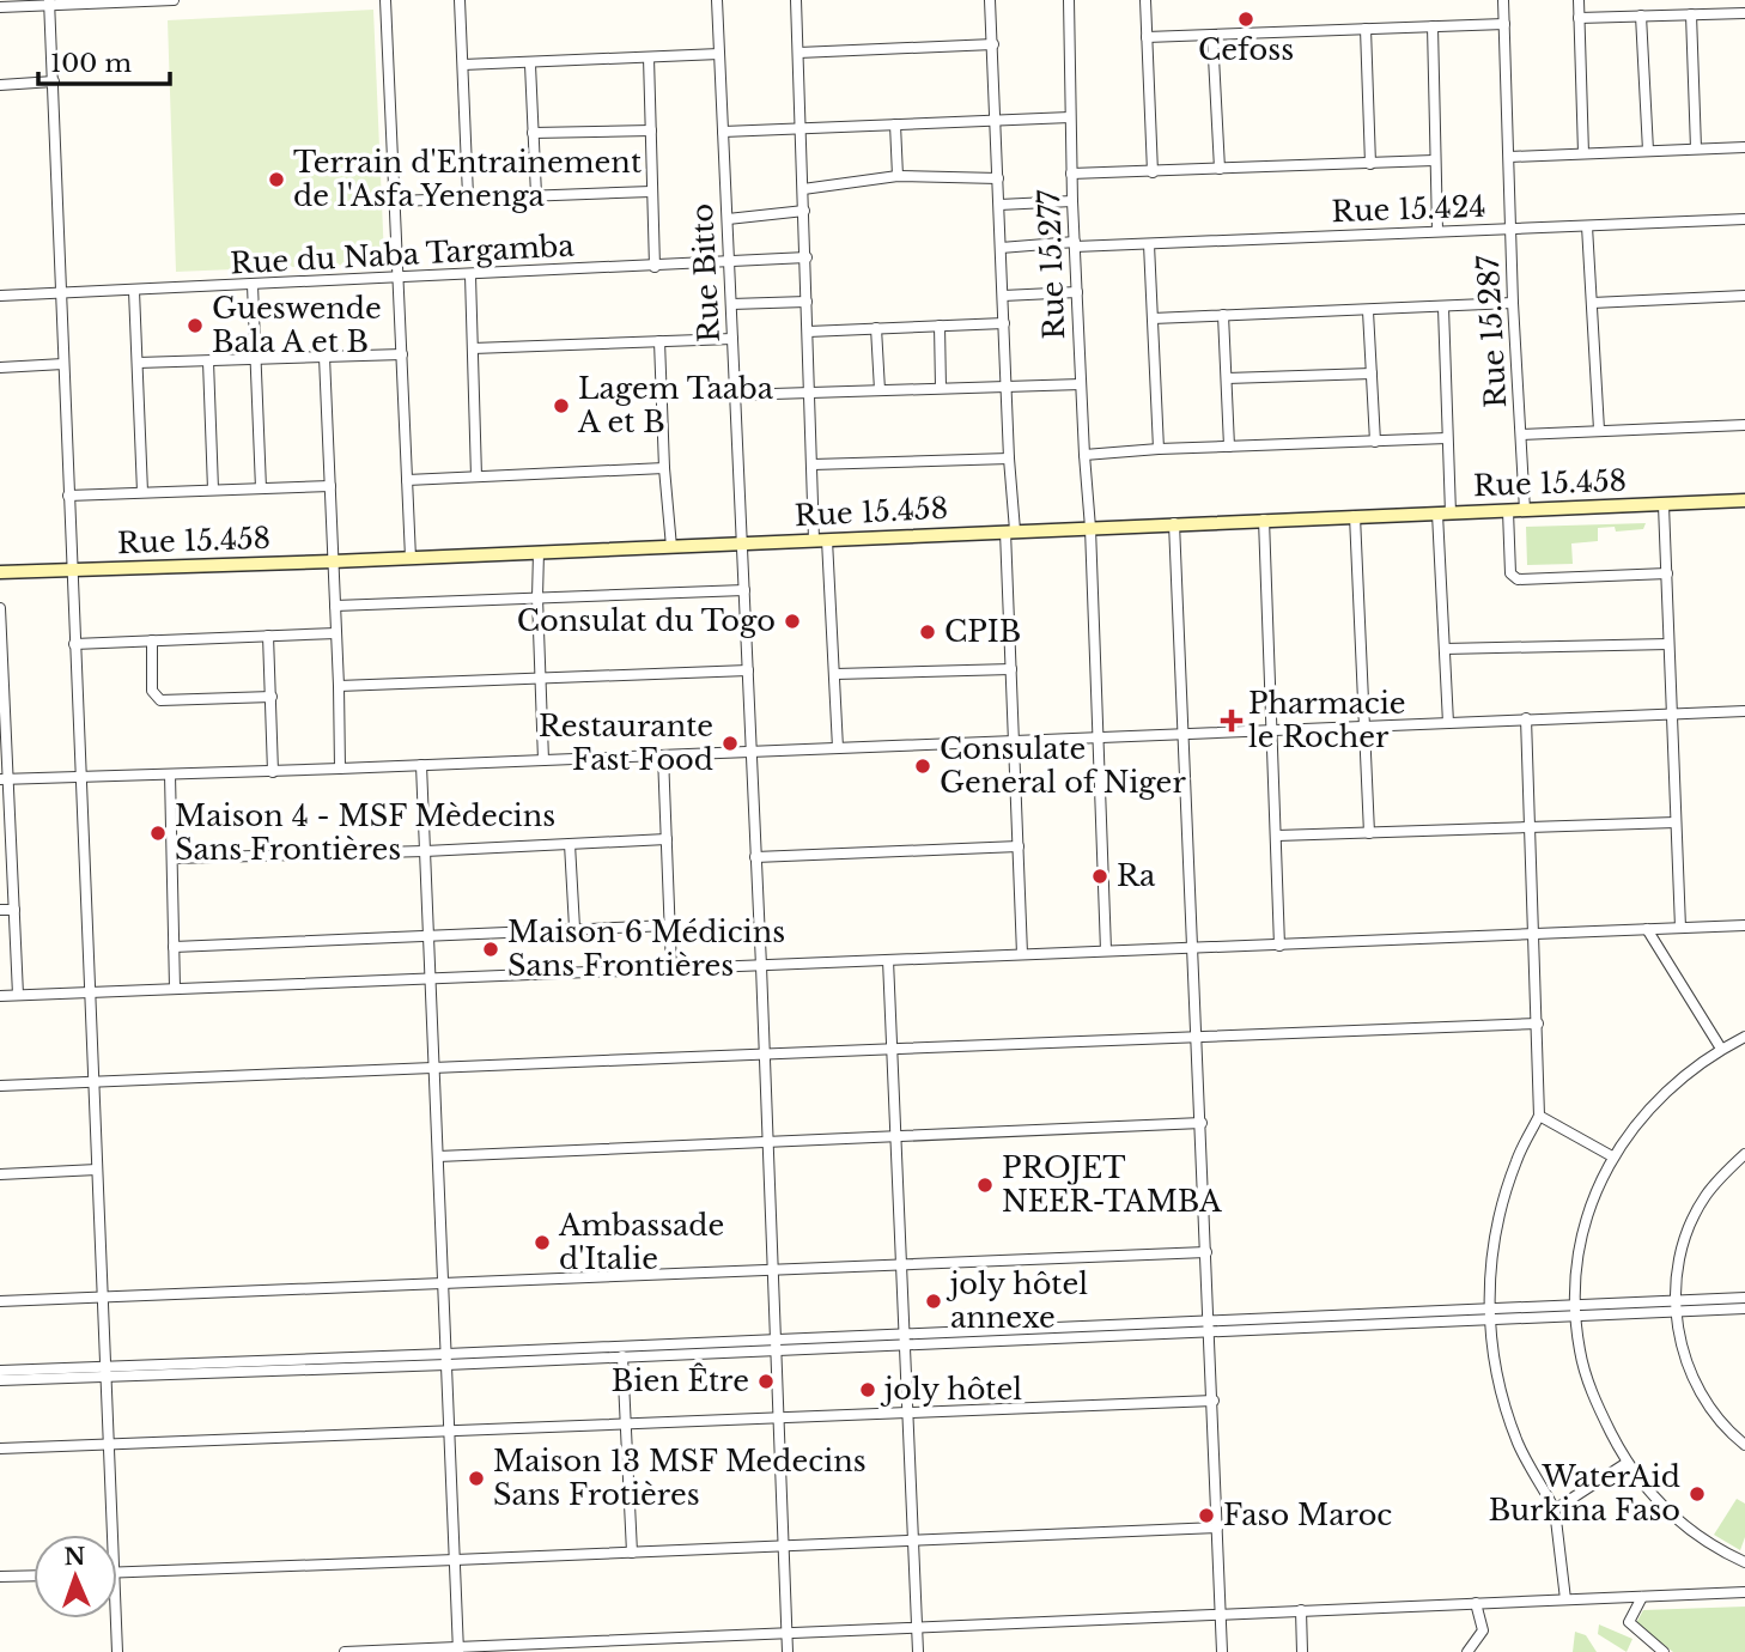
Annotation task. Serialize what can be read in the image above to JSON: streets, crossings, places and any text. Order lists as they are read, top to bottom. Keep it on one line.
{"streets":{"main road":["Rue 15.458"],"street":["Rue 15.424","Rue du Naba Targamba","Rue 15.277","Rue Bitto","Rue 15.287"]},"crossings":[["Rue 15.424","Rue 15.277"],["Rue 15.424","Rue 15.287"],["Rue du Naba Targamba","Rue Bitto"],["Rue 15.277","Rue 15.458"],["Rue Bitto","Rue 15.458"],["Rue 15.287","Rue 15.458"]],"places":{"other":["Cefoss","Terrain d'Entrainement de l'Asfa Yenenga","Gueswende Bala A et B","Lagem Taaba A et B","Consulat du Togo","CPIB","Restaurante Fast Food","Consulate General of Niger","Maison 4 - MSF Mèdecins Sans Frontières","Ra","Maison 6 Médicins Sans Frontières","PROJET NEER-TAMBA","Ambassade d'Italie","joly hôtel annexe","Bien Être","joly hôtel","Maison 13 MSF Medecins Sans Frotières","WaterAid Burkina Faso","Faso Maroc"],"health":["Pharmacie le Rocher"]},"scale_bar":"100 m","north":"top"}
